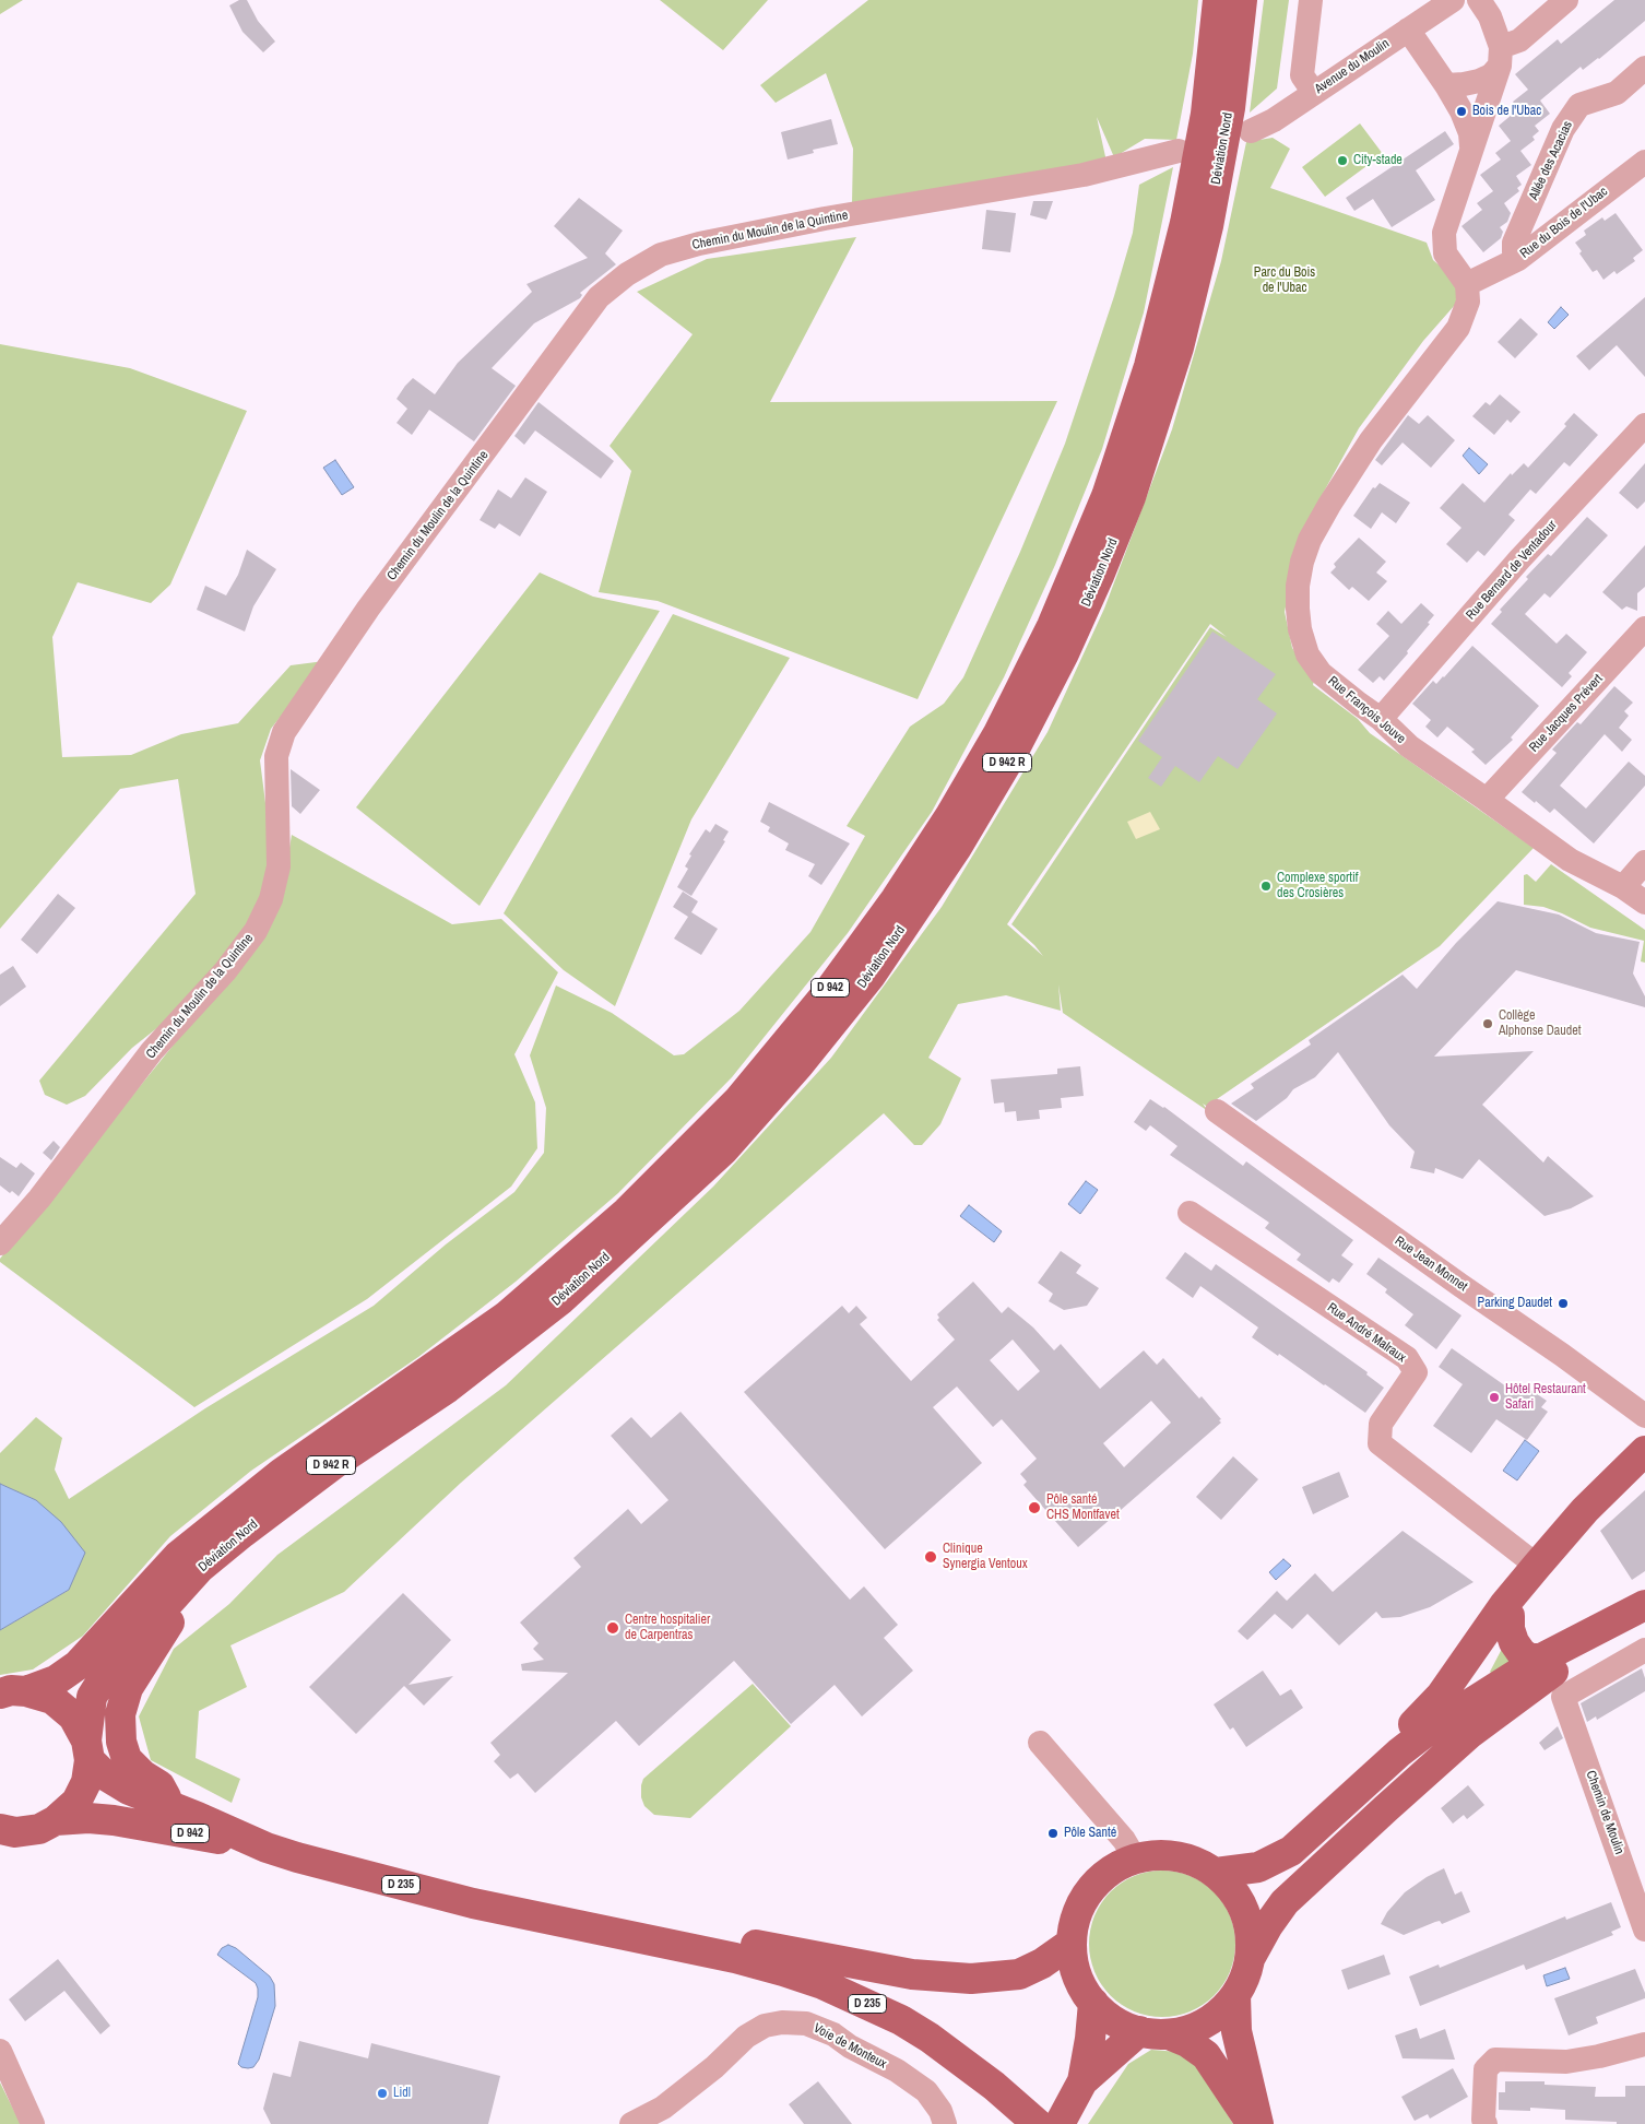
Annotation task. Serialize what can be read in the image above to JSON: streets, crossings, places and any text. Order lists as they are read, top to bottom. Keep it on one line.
{"streets":{"main road":["Déviation Nord","D 942 R","D 942","D 235"],"street":["Avenue du Moulin","Allée des Acacias","Rue du Bois de l'Ubac","Chemin du Moulin de la Quintine","Rue Bernard de Ventadour","Rue François Jouve","Rue Jacques Prévert","Rue Jean Monnet","Rue André Malraux","Chemin de Moulin","Voie de Monteux"]},"crossings":[["Déviation Nord","D 942"],["Allée des Acacias","Rue du Bois de l'Ubac"],["Rue du Bois de l'Ubac","Rue François Jouve"],["Rue Bernard de Ventadour","Rue François Jouve"],["Rue François Jouve","Rue Jacques Prévert"],["D 942","D 235"]],"parks":["Parc du Bois de l'Ubac"],"places":["Bois de l'Ubac","City-stade","Complexe sportif des Crosières","Collège Alphonse Daudet","Parking Daudet","Hôtel Restaurant Safari","Pôle santé CHS Montfavet","Clinique Synergia Ventoux","Centre hospitalier de Carpentras","Pôle Santé","Lidl"]}
